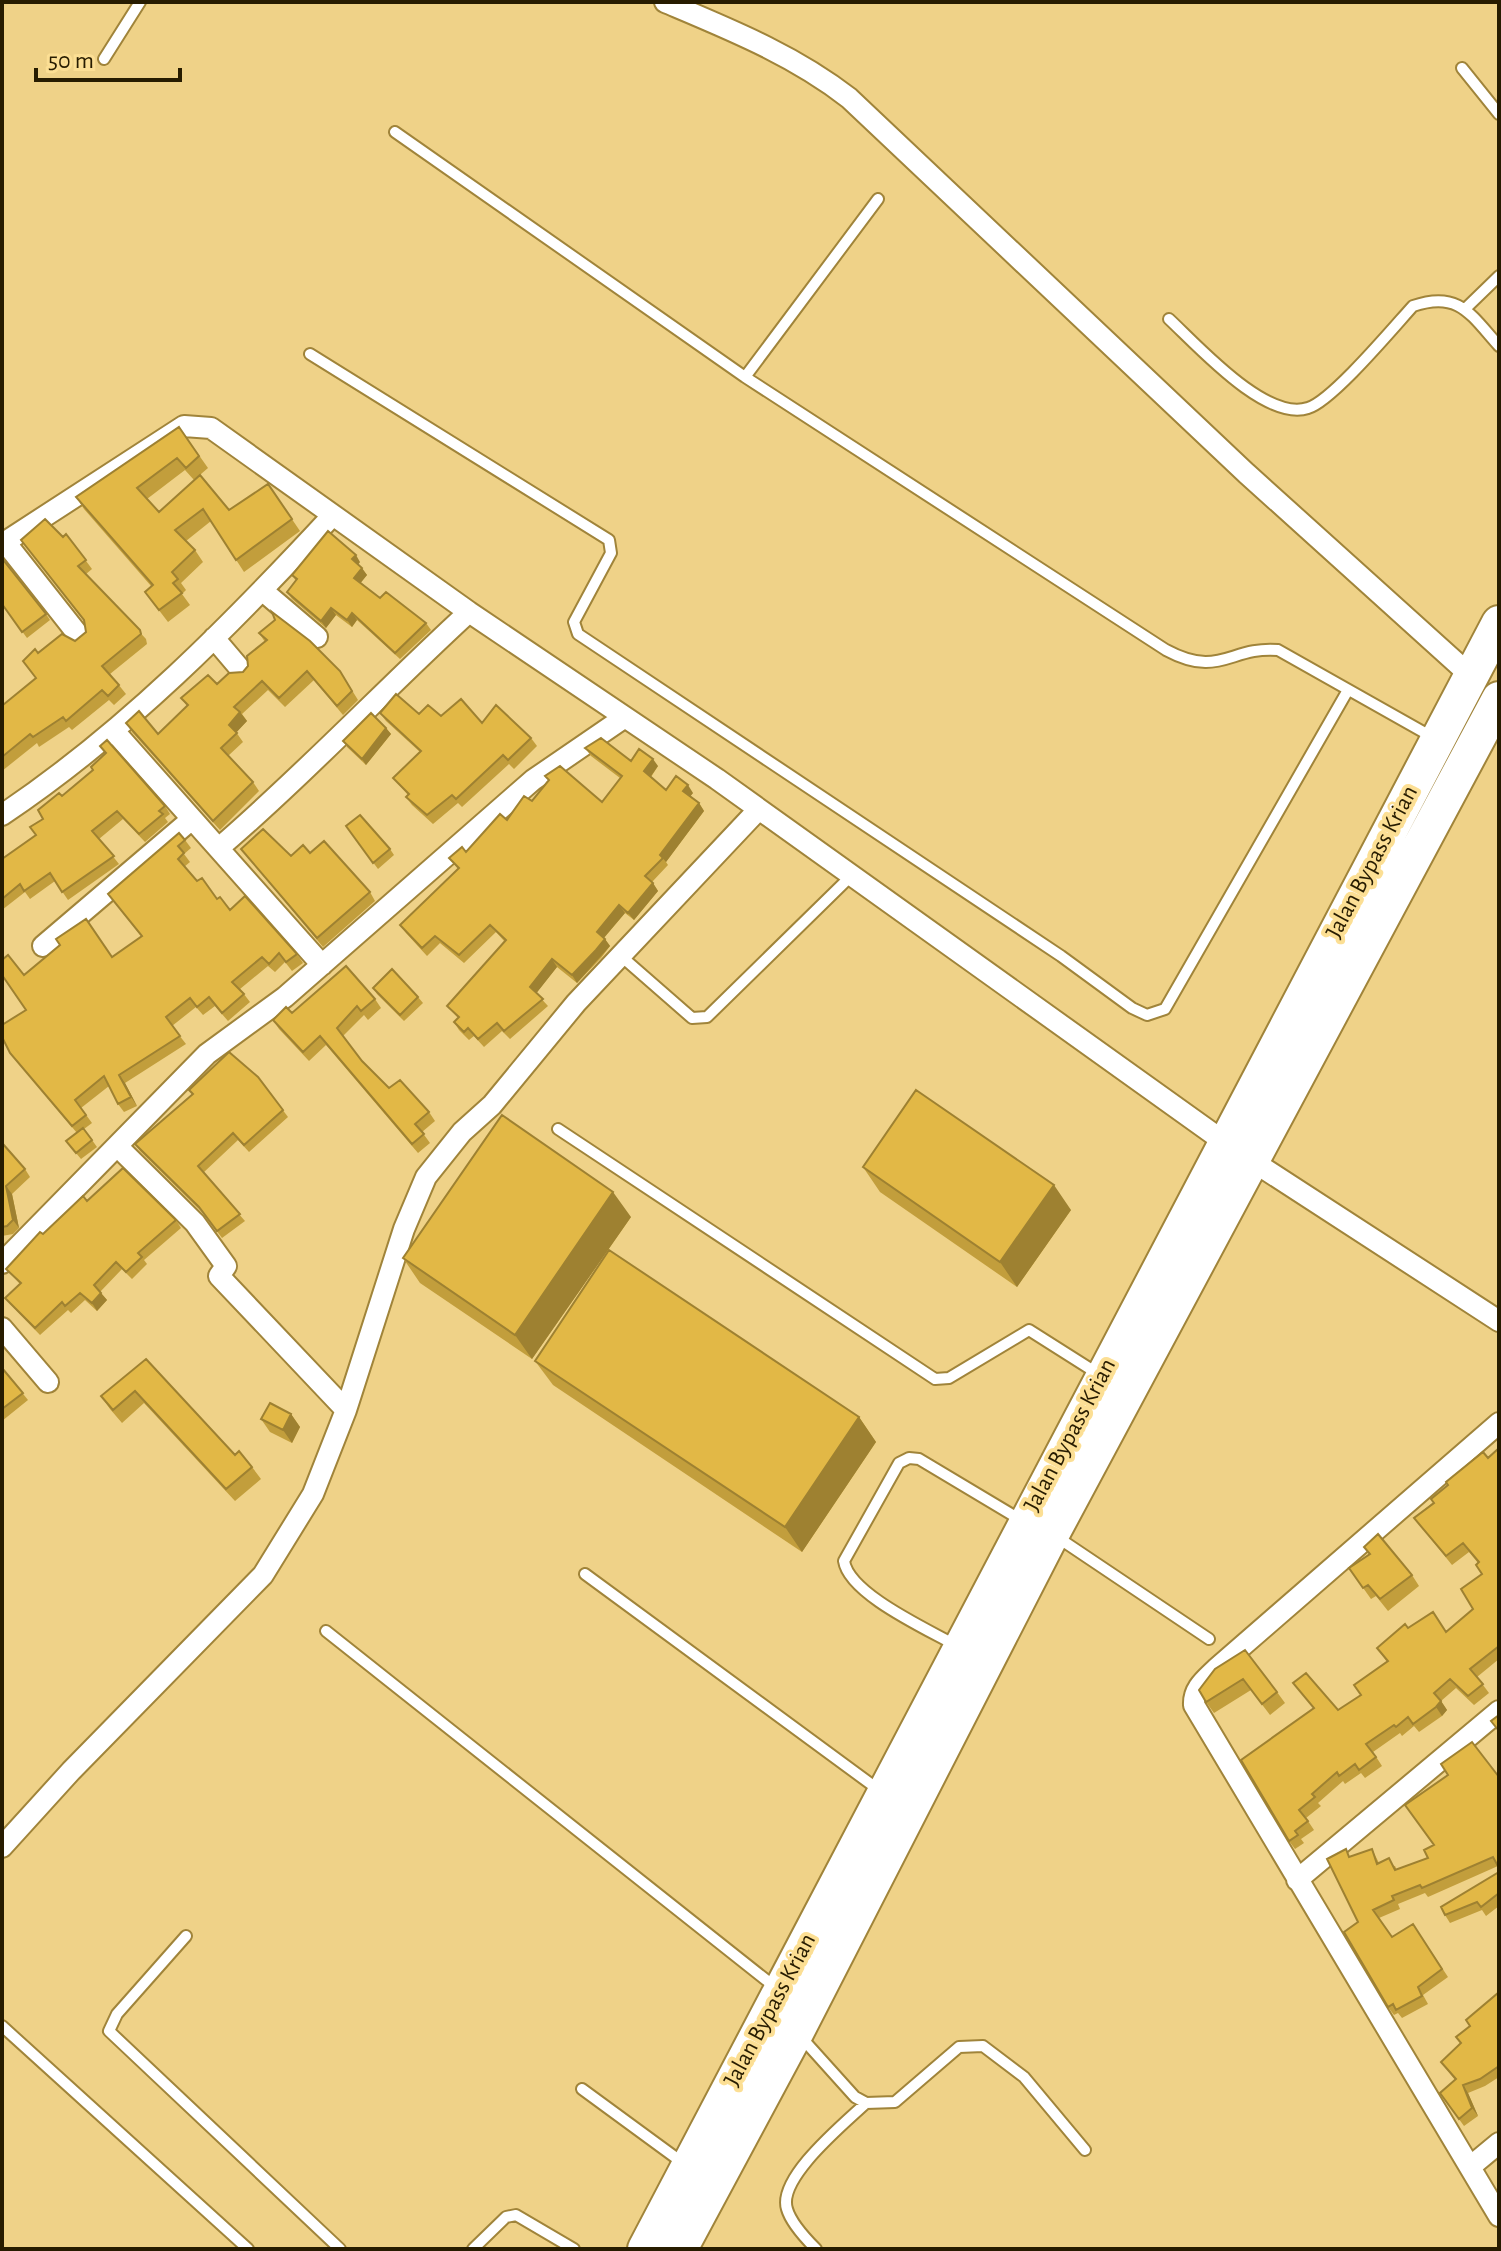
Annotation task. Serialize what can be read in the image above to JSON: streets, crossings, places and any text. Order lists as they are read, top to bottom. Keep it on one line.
{"streets":{"highway":["Jalan Bypass Krian"]},"scale_bar":"50 m"}
